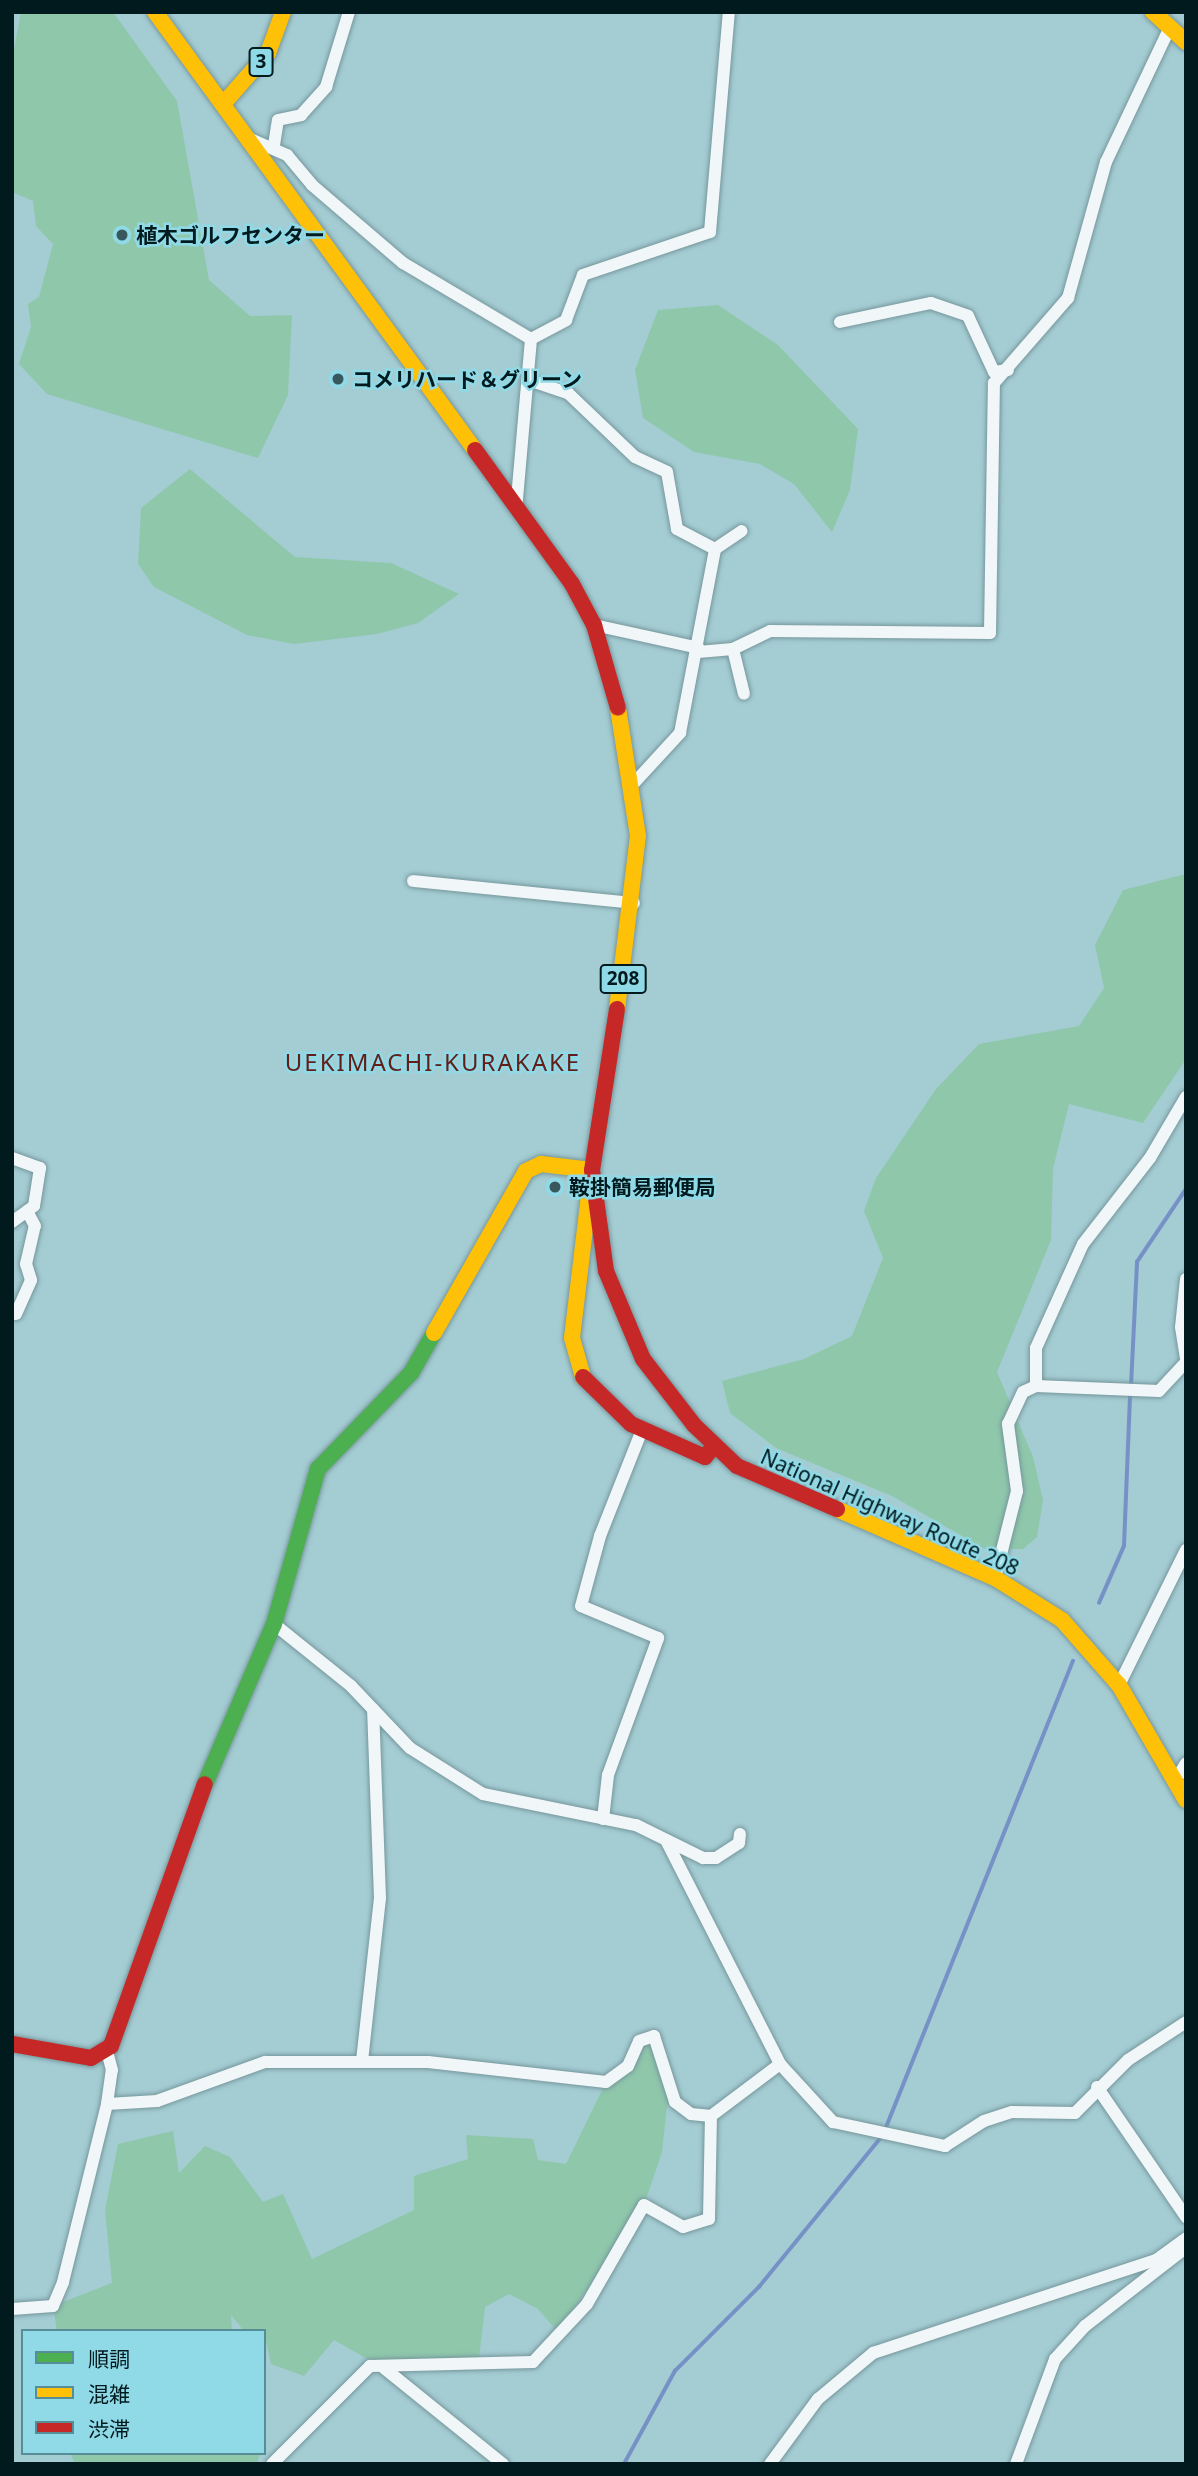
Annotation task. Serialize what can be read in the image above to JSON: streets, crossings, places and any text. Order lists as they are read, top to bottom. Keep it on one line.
{"streets":{"main road":["3","208","National Highway Route 208"]},"crossings":[["3","National Highway Route 208"]],"districts":["UEKIMACHI-KURAKAKE"],"places":["植木ゴルフセンター","コメリハード＆グリーン","鞍掛簡易郵便局"],"legend":["順調","混雑","渋滞"]}
